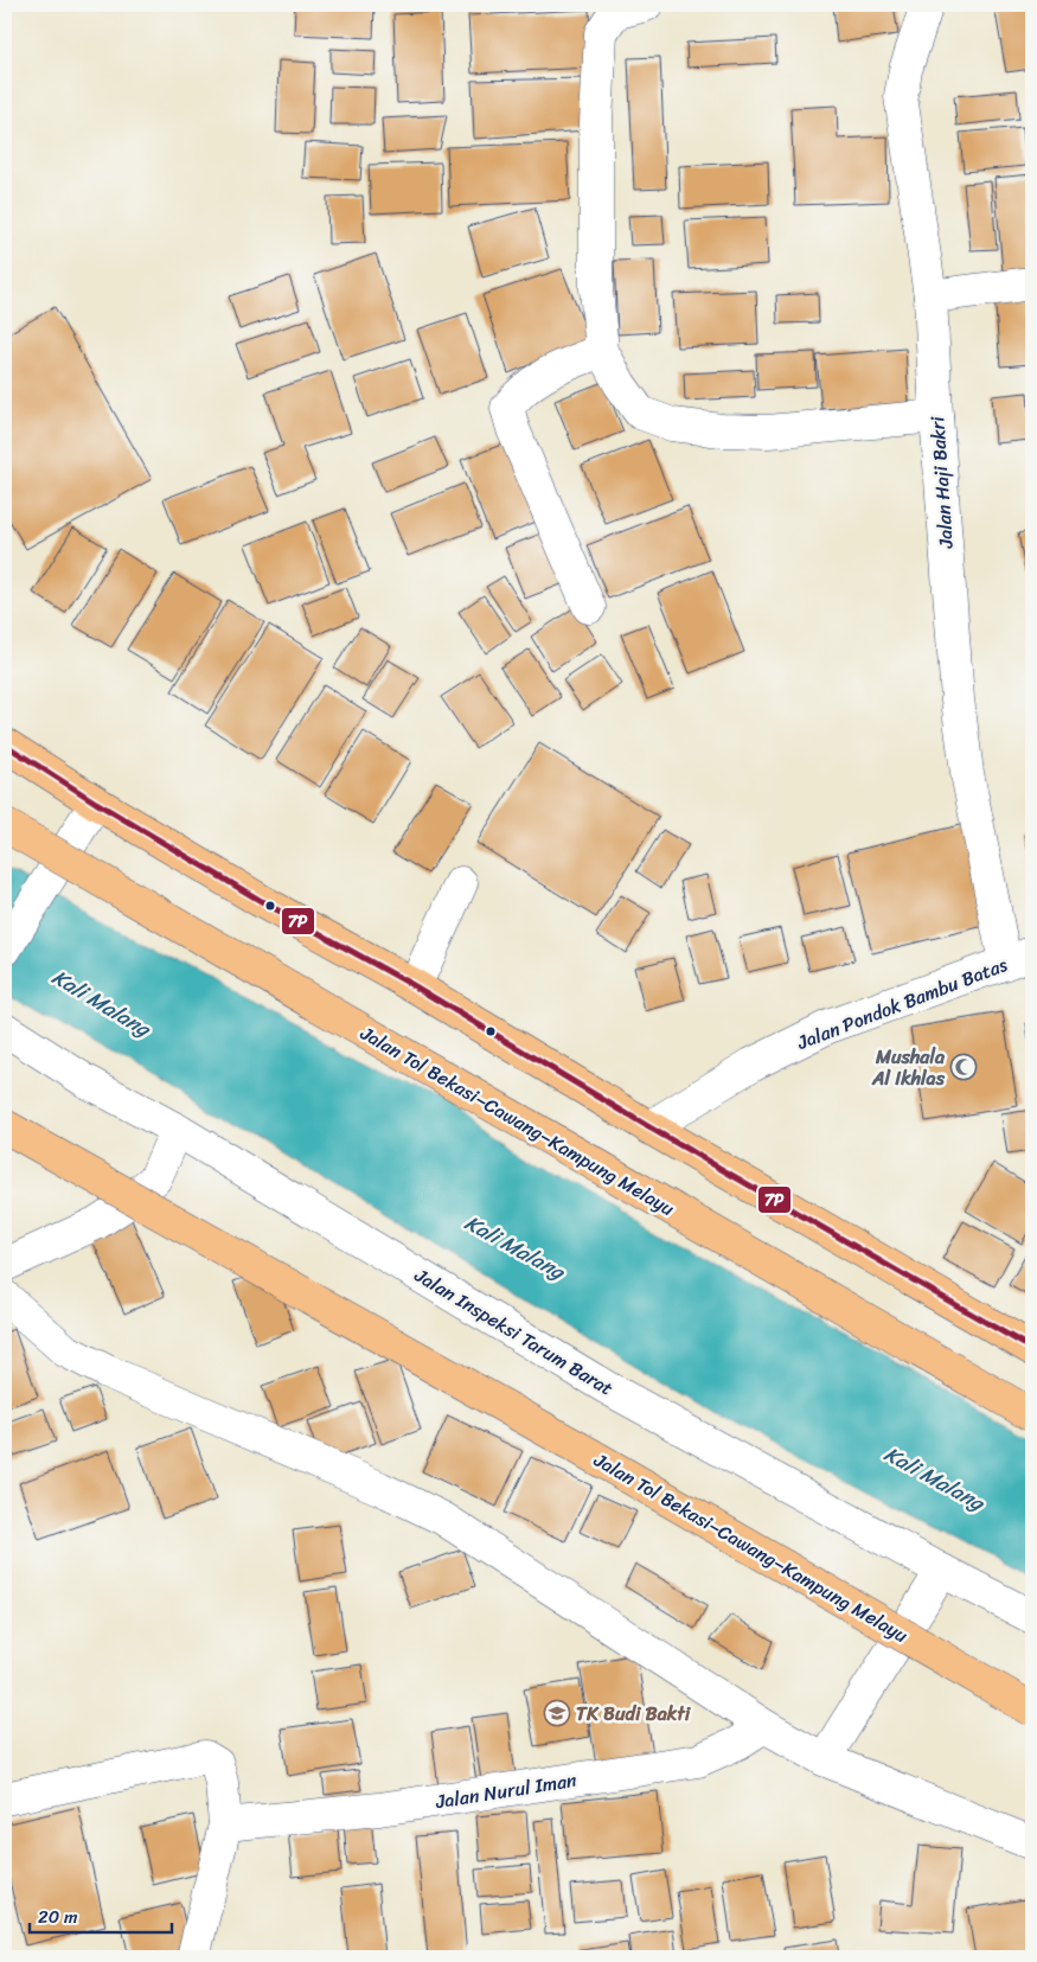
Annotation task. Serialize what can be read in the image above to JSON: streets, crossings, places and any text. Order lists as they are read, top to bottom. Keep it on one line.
{"streets":{"main road":["Jalan Tol Bekasi–Cawang–Kampung Melayu"],"street":["Jalan Haji Bakri","Jalan Pondok Bambu Batas","Jalan Inspeksi Tarum Barat","Jalan Nurul Iman"]},"crossings":[["Jalan Haji Bakri","Jalan Pondok Bambu Batas"]],"water":["Kali Malang"],"places":{"mosque":["Mushala Al Ikhlas"],"school or university":["TK Budi Bakti"]},"lines":["transit line 7P"],"scale_bar":"20 m"}
